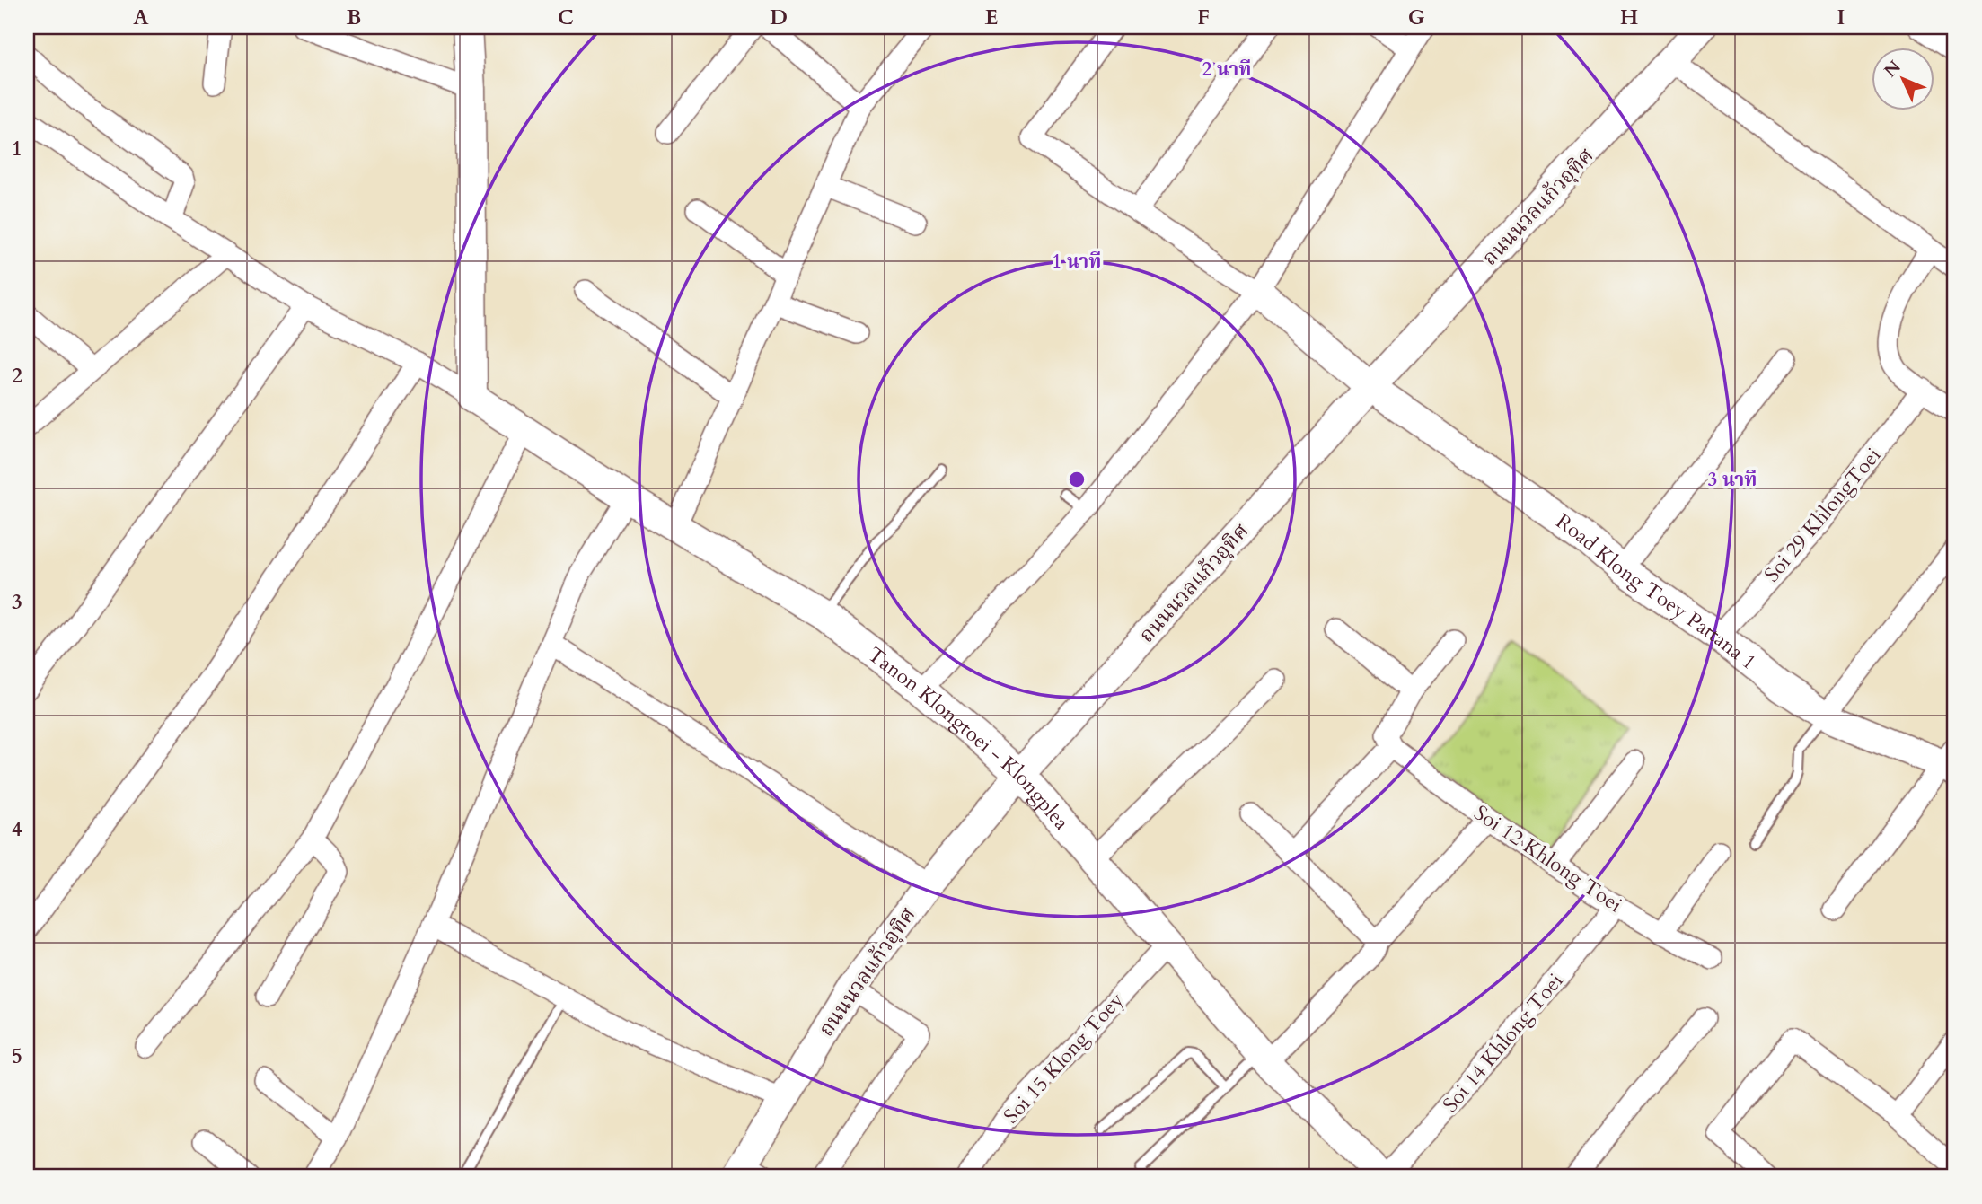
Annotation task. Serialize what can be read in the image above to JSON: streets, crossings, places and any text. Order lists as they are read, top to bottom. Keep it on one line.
{"streets":{"street":["ถนนนวลแก้วอุทิศ","Soi 29 KhlongToei","Road Klong Toey Pattana 1","Tanon Klongtoei - Klongplea","Soi 12 Khlong Toei","Soi 14 Khlong Toei","Soi 15 Klong Toey"]},"crossings":[["ถนนนวลแก้วอุทิศ","Road Klong Toey Pattana 1"],["ถนนนวลแก้วอุทิศ","Tanon Klongtoei - Klongplea"],["Soi 29 KhlongToei","Road Klong Toey Pattana 1"],["Tanon Klongtoei - Klongplea","Soi 14 Khlong Toei"],["Tanon Klongtoei - Klongplea","Soi 15 Klong Toey"],["Soi 12 Khlong Toei","Soi 14 Khlong Toei"]],"north":"top left","grid":{"columns":["A","B","C","D","E","F","G","H","I"],"rows":["1","2","3","4","5"]},"rings":["2 นาที","1 นาที","3 นาที"]}
